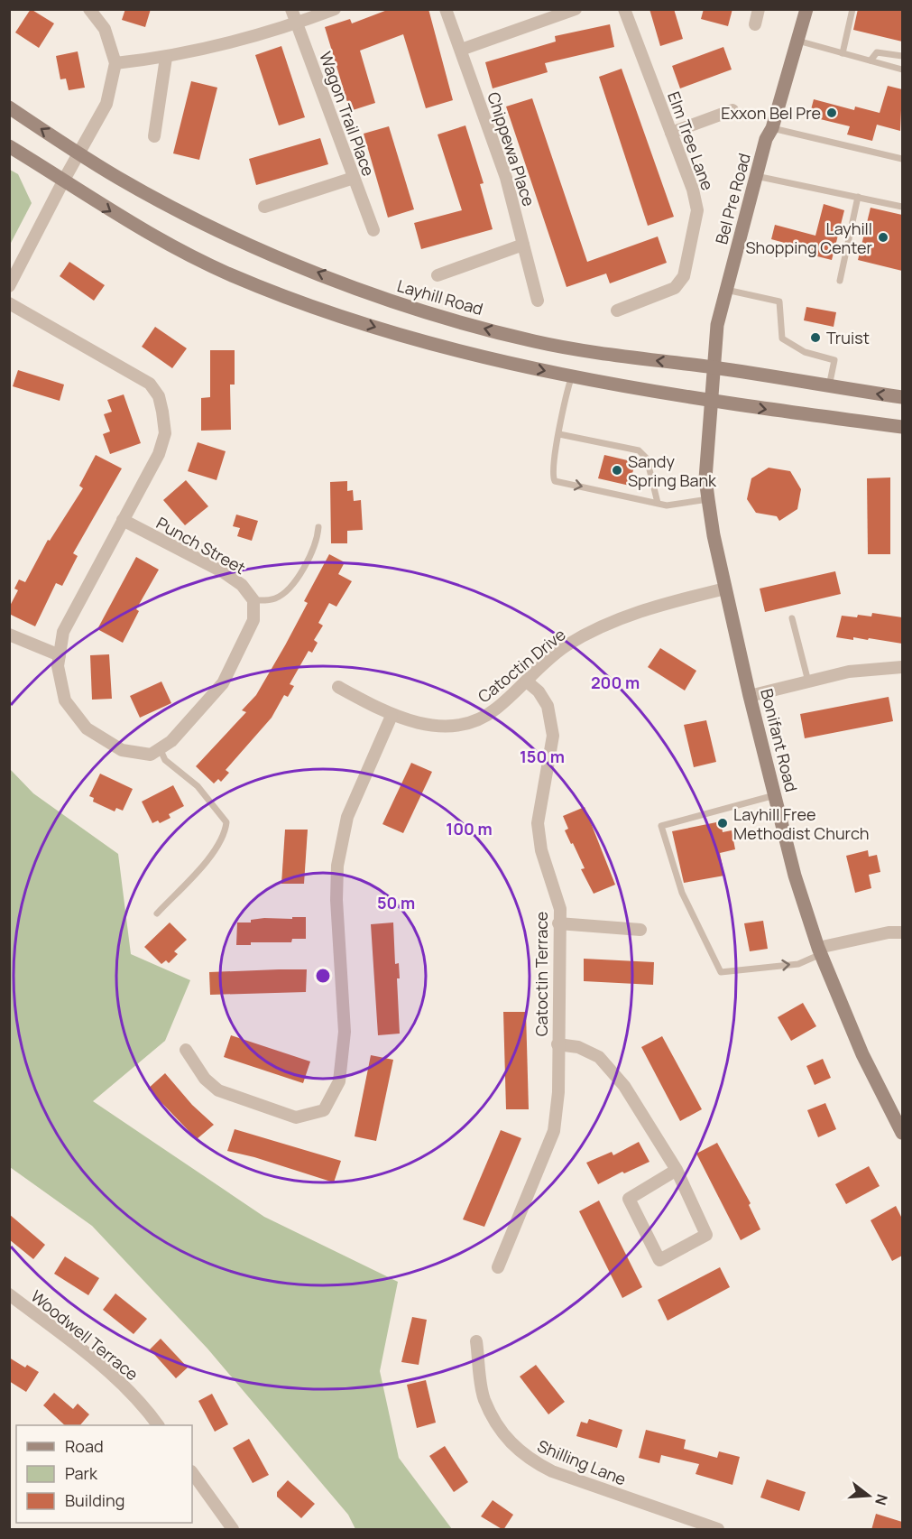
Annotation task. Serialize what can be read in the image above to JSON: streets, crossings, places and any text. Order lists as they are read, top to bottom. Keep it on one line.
{"streets":{"main road":["Bel Pre Road","Layhill Road","Bonifant Road"],"street":["Wagon Trail Place","Elm Tree Lane","Chippewa Place","Punch Street","Catoctin Drive","Catoctin Terrace","Woodwell Terrace","Shilling Lane"]},"crossings":[["Bel Pre Road","Layhill Road"],["Bel Pre Road","Bonifant Road"],["Catoctin Drive","Bonifant Road"],["Catoctin Drive","Catoctin Terrace"]],"places":["Exxon Bel Pre","Layhill Shopping Center","Truist","Sandy Spring Bank","Layhill Free Methodist Church"],"legend":["Road","Park","Building"],"north":"right","rings":["200 m","150 m","100 m","50 m"]}
